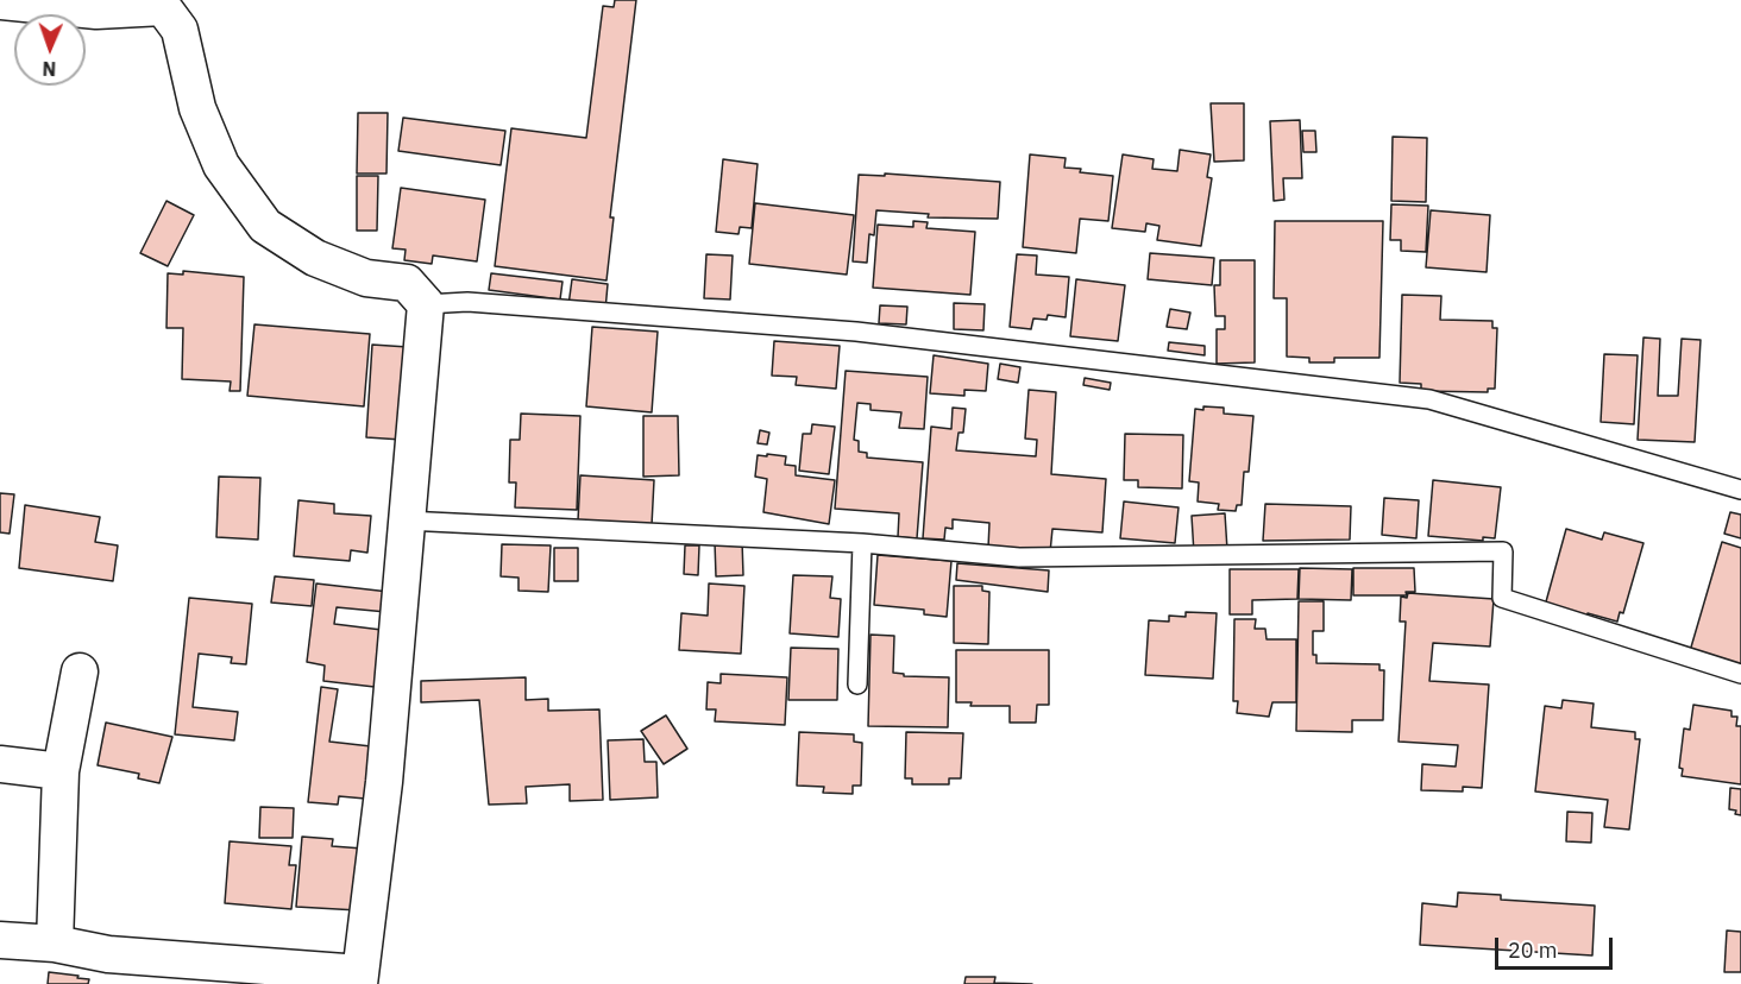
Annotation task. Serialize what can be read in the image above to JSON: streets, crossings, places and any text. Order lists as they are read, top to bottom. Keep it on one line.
{"scale_bar":"20 m","north":"bottom"}
